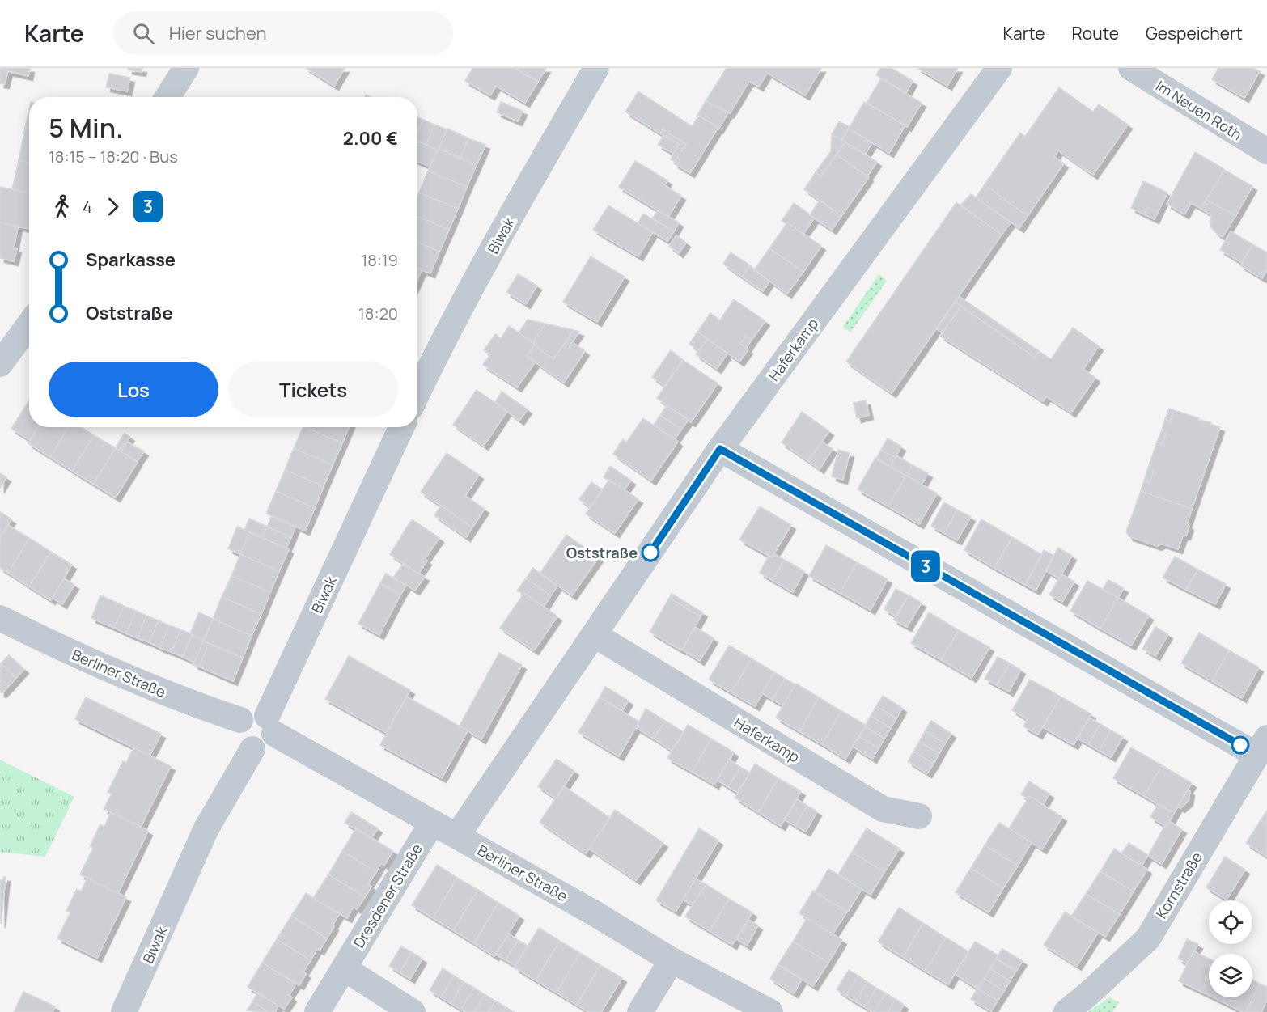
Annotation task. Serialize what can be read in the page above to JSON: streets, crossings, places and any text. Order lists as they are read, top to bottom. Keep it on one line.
{"streets":{"street":["Im Neuen Roth","Biwak","Haferkamp","Berliner Straße","Kornstraße","Dresdener Straße"]},"crossings":[["Biwak","Berliner Straße"],["Haferkamp","Berliner Straße"],["Berliner Straße","Dresdener Straße"]],"places":["Oststraße"],"lines":["bus line 3"],"page":{"header":"Karte","search":"Hier suchen","nav":["Karte","Route","Gespeichert"],"on_map":"3","heading":["5 Min.","18:15 – 18:20 · Bus","2.00 €"],"legs":["4","3"],"list":[{"name":"Sparkasse","value":"18:19"},{"name":"Oststraße","value":"18:20"}],"buttons":["Los","Tickets"]}}
